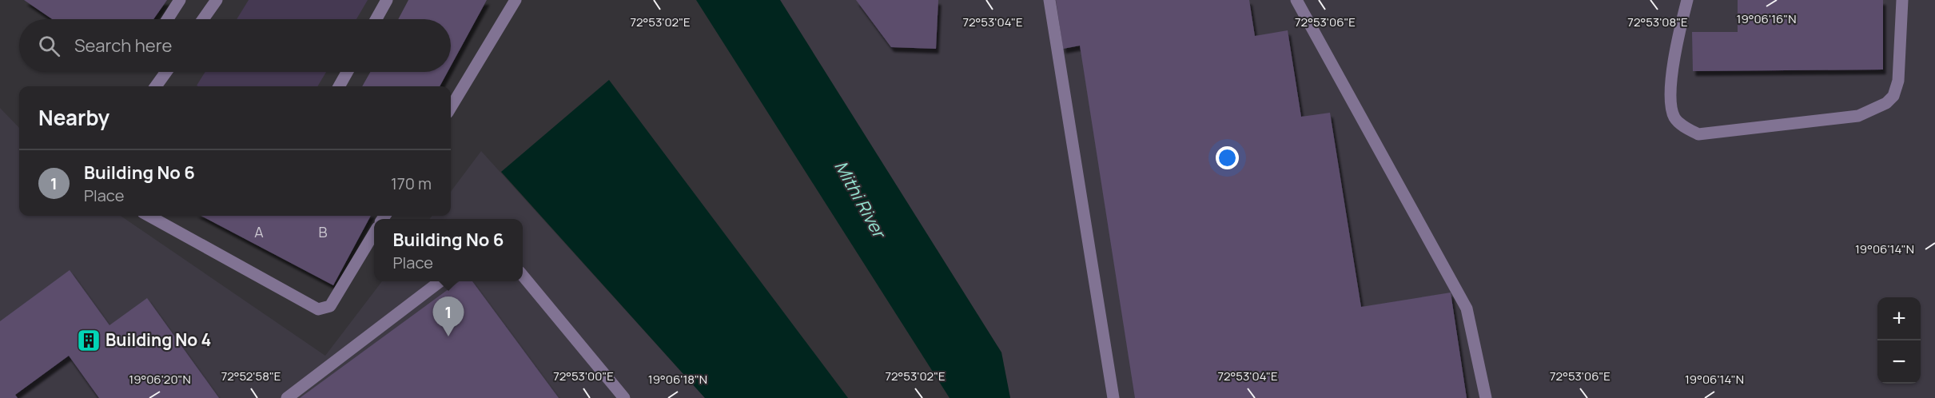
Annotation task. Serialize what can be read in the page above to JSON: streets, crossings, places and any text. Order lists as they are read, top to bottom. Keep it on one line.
{"water":["Mithi River"],"places":{"building":["Building No 4"]},"house_numbers":["A","B"],"page":{"search":"Search here","heading":"Nearby","list":[{"mark":"1","name":"Building No 6","note":"Place","value":"170 m"}],"popup":["Building No 6","Place"],"pins":"1","map_buttons":["+","−"]},"coordinates":["19°06'16\"N","72°53'04\"E","72°53'02\"E","72°53'06\"E","72°53'08\"E","19°06'14\"N","72°52'58\"E","72°53'00\"E","19°06'20\"N","19°06'18\"N"]}
